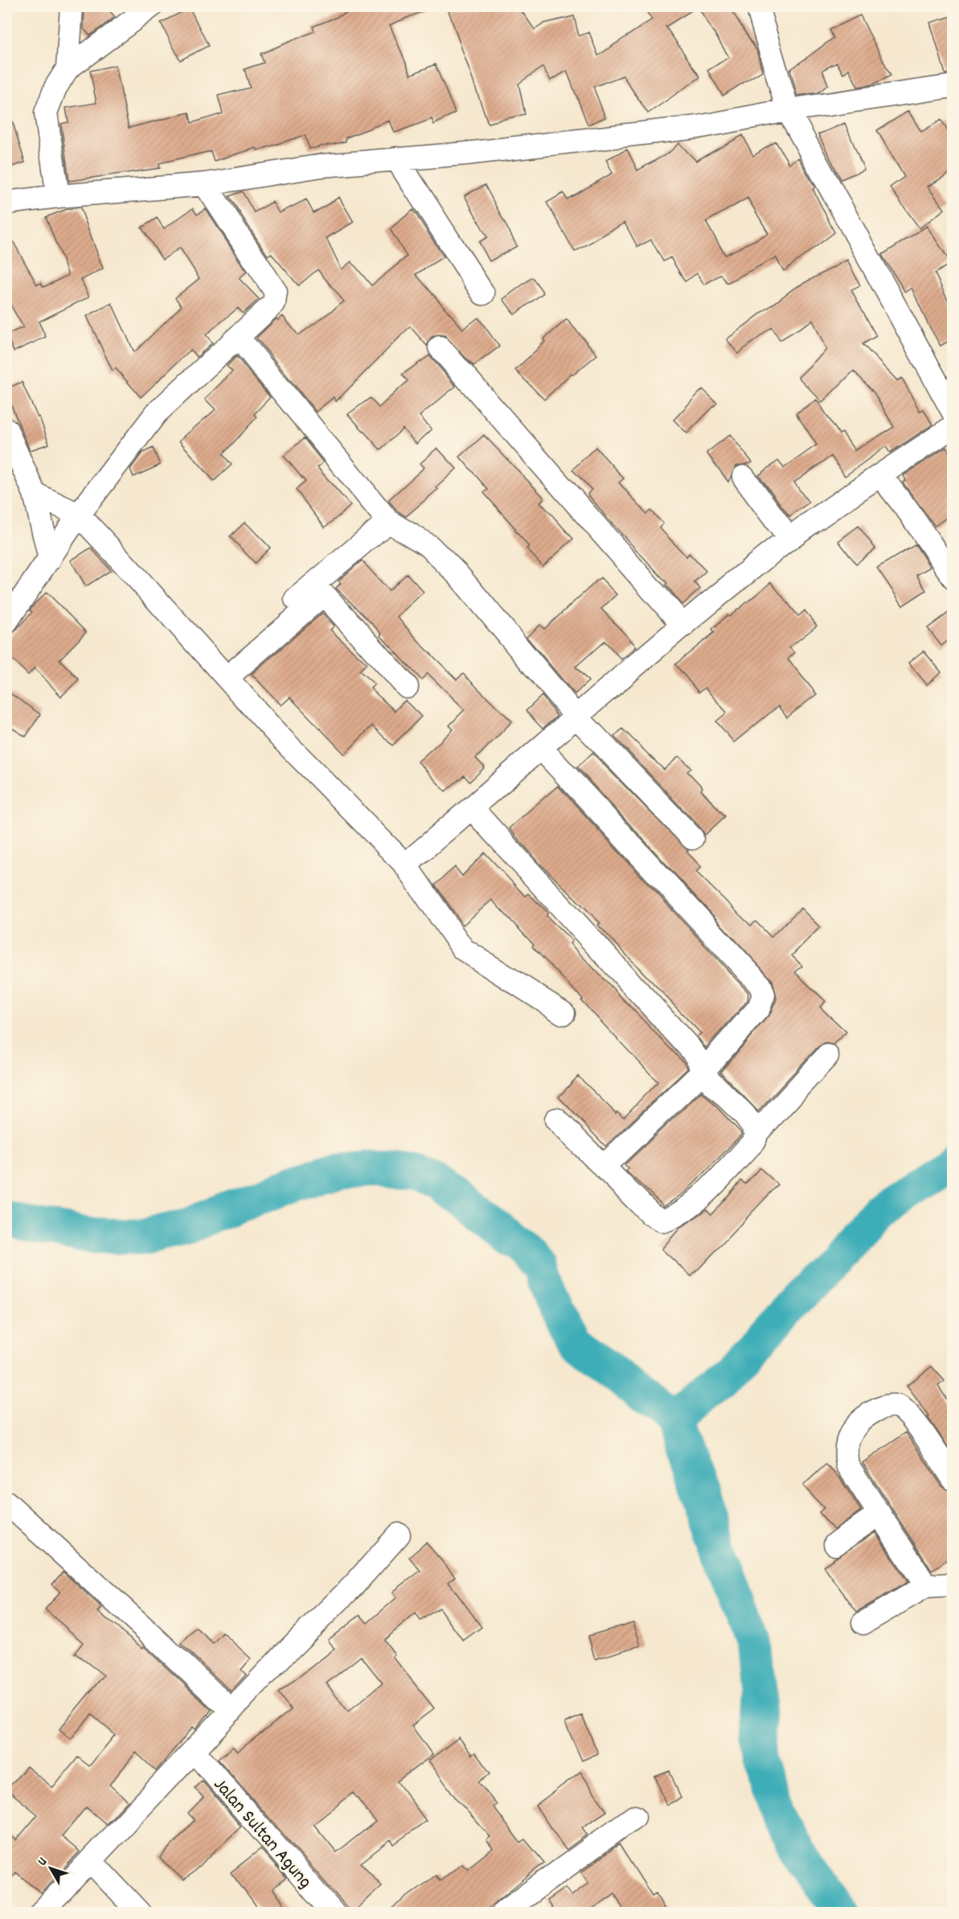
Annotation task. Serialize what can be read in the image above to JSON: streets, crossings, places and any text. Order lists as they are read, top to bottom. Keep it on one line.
{"streets":{"street":["Jalan Sultan Agung"]},"north":"top left"}
